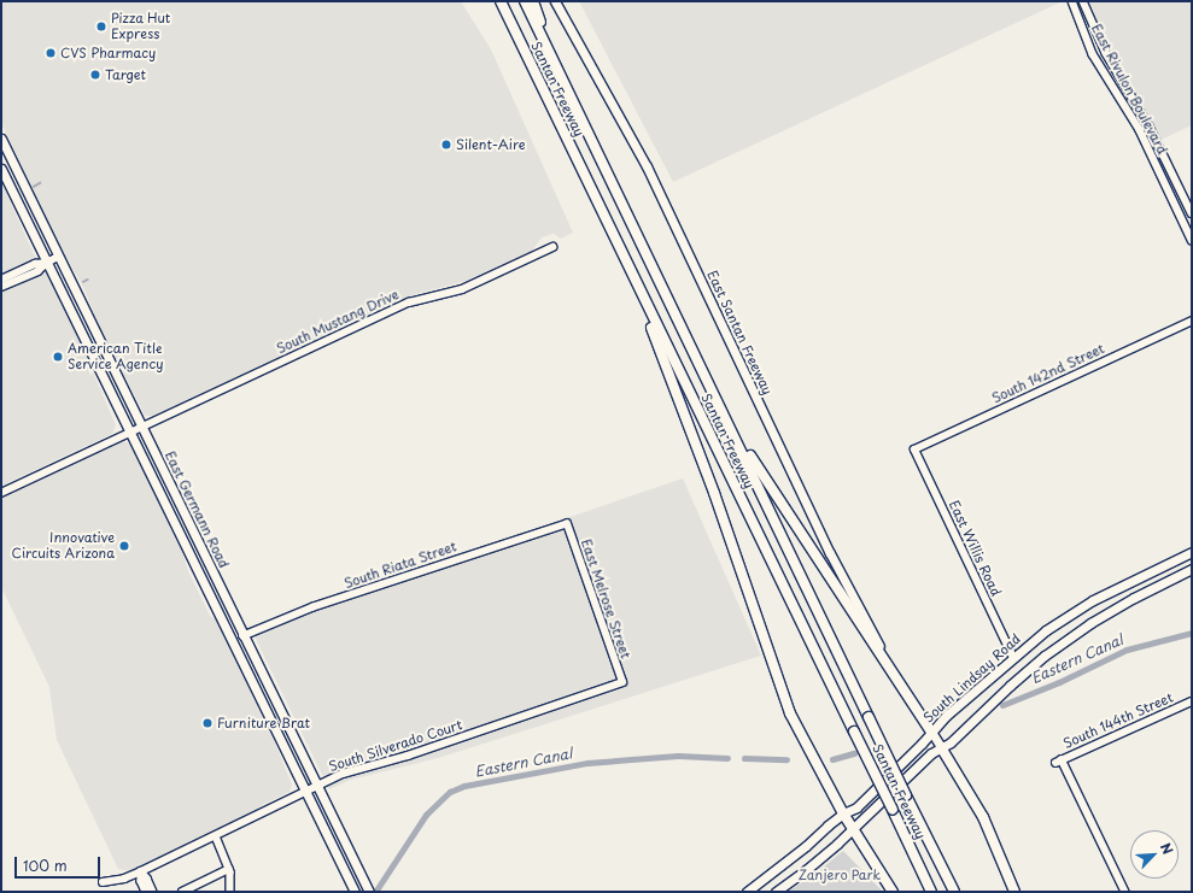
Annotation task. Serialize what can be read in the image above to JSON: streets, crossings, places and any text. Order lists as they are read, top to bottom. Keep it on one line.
{"streets":{"highway":["Santan Freeway"],"main road":["East Santan Freeway","East Germann Road","South Lindsay Road"],"street":["East Rivulon Boulevard","South Mustang Drive","South 142nd Street","East Willis Road","South Riata Street","East Melrose Street","South 144th Street","South Silverado Court"]},"crossings":[["South Mustang Drive","East Germann Road"],["South 142nd Street","East Willis Road"],["East Germann Road","South Riata Street"],["East Germann Road","South Silverado Court"],["East Willis Road","South Lindsay Road"],["South Riata Street","East Melrose Street"],["East Melrose Street","South Silverado Court"]],"water":["Eastern Canal"],"parks":["Zanjero Park"],"places":["Pizza Hut Express","CVS Pharmacy","Target","Silent-Aire","American Title Service Agency","Innovative Circuits Arizona","Furniture Brat"],"scale_bar":"100 m","north":"top right"}
